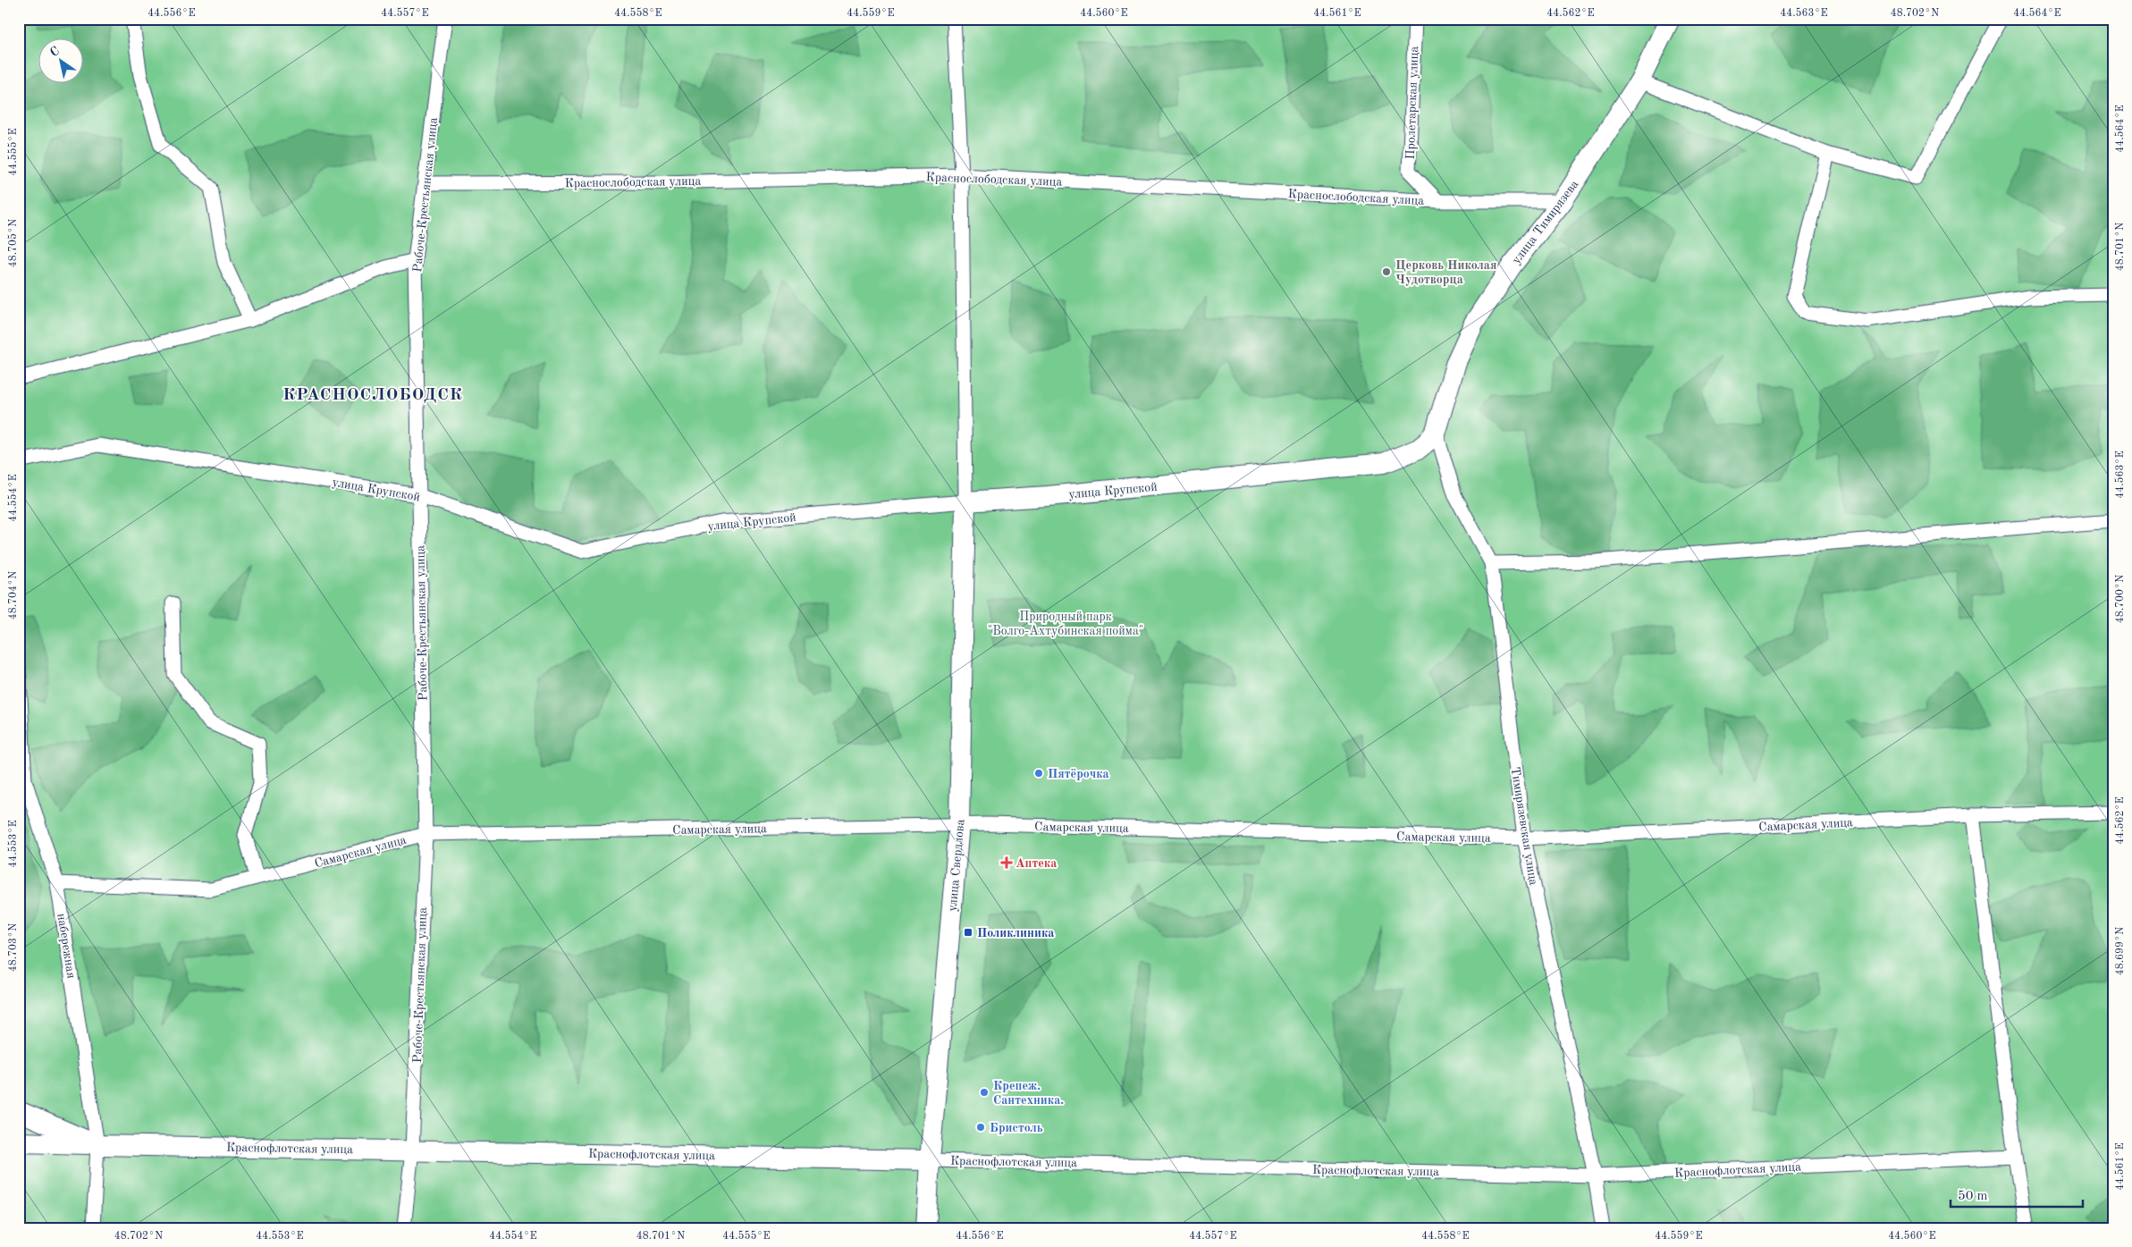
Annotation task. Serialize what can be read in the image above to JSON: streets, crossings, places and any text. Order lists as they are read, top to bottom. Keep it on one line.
{"streets":{"street":["Пролетарская улица","Краснослободская улица","Рабоче-Крестьянская улица","улица Тимирязева","улица Крупской","Самарская улица","Тимирязевская улица","улица Свердлова","набережная","Краснофлотская улица"]},"crossings":[["Пролетарская улица","Краснослободская улица"],["Краснослободская улица","Рабоче-Крестьянская улица"],["Краснослободская улица","улица Тимирязева"],["Рабоче-Крестьянская улица","улица Крупской"],["Рабоче-Крестьянская улица","Самарская улица"],["Рабоче-Крестьянская улица","Краснофлотская улица"],["улица Тимирязева","улица Крупской"],["улица Тимирязева","Тимирязевская улица"],["улица Крупской","Тимирязевская улица"],["улица Крупской","улица Свердлова"],["Самарская улица","Тимирязевская улица"],["Самарская улица","улица Свердлова"],["Самарская улица","набережная"],["Тимирязевская улица","Краснофлотская улица"],["улица Свердлова","Краснофлотская улица"],["набережная","Краснофлотская улица"]],"districts":["КРАСНОСЛОБОДСК"],"parks":["Природный парк \"Волго-Ахтубинская пойма\""],"places":{"other":["Церковь Николая Чудотворца","Пятёрочка","Крепеж. Сантехника.","Бристоль"],"health":["Аптека"],"transit":["Поликлиника"]},"scale_bar":"50 m","north":"top left","coordinates":["44.556°E","44.557°E","44.558°E","44.559°E","44.560°E","44.561°E","44.562°E","44.563°E","48.702°N","44.564°E","44.555°E","48.705°N","48.701°N","44.554°E","48.704°N","48.700°N","44.553°E","48.703°N","48.699°N"]}
